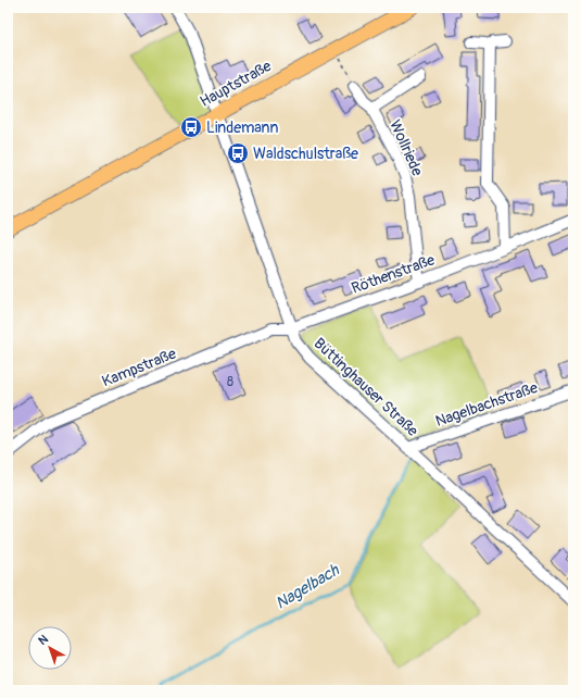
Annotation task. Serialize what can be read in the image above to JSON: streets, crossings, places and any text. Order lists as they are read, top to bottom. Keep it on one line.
{"streets":{"main road":["Hauptstraße"],"street":["Wollriede","Röthenstraße","Kampstraße","Büttinghauser Straße","Nagelbachstraße"]},"crossings":[["Hauptstraße","Büttinghauser Straße"],["Wollriede","Röthenstraße"],["Röthenstraße","Kampstraße"],["Röthenstraße","Büttinghauser Straße"],["Kampstraße","Büttinghauser Straße"],["Büttinghauser Straße","Nagelbachstraße"]],"water":["Nagelbach"],"places":{"bus stop":["Lindemann","Waldschulstraße"]},"house_numbers":["8"],"north":"top left"}
